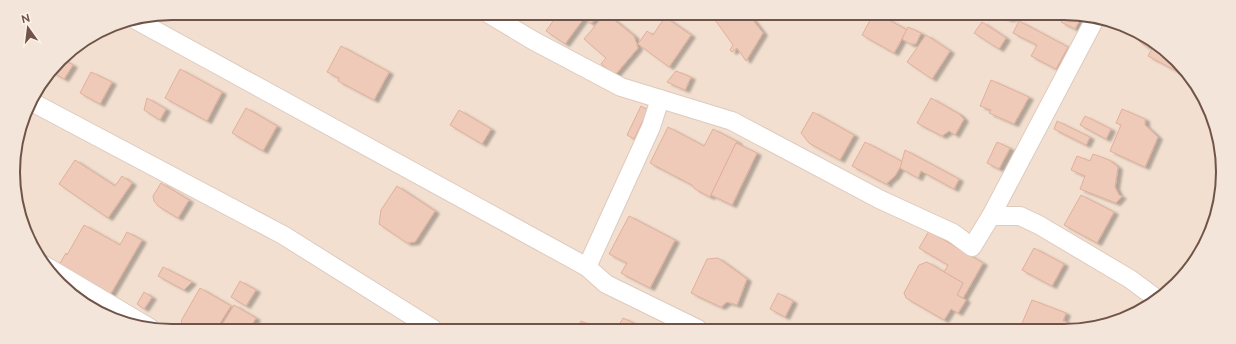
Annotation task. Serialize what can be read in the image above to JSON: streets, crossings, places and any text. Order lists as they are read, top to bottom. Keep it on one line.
{"north":"top"}
